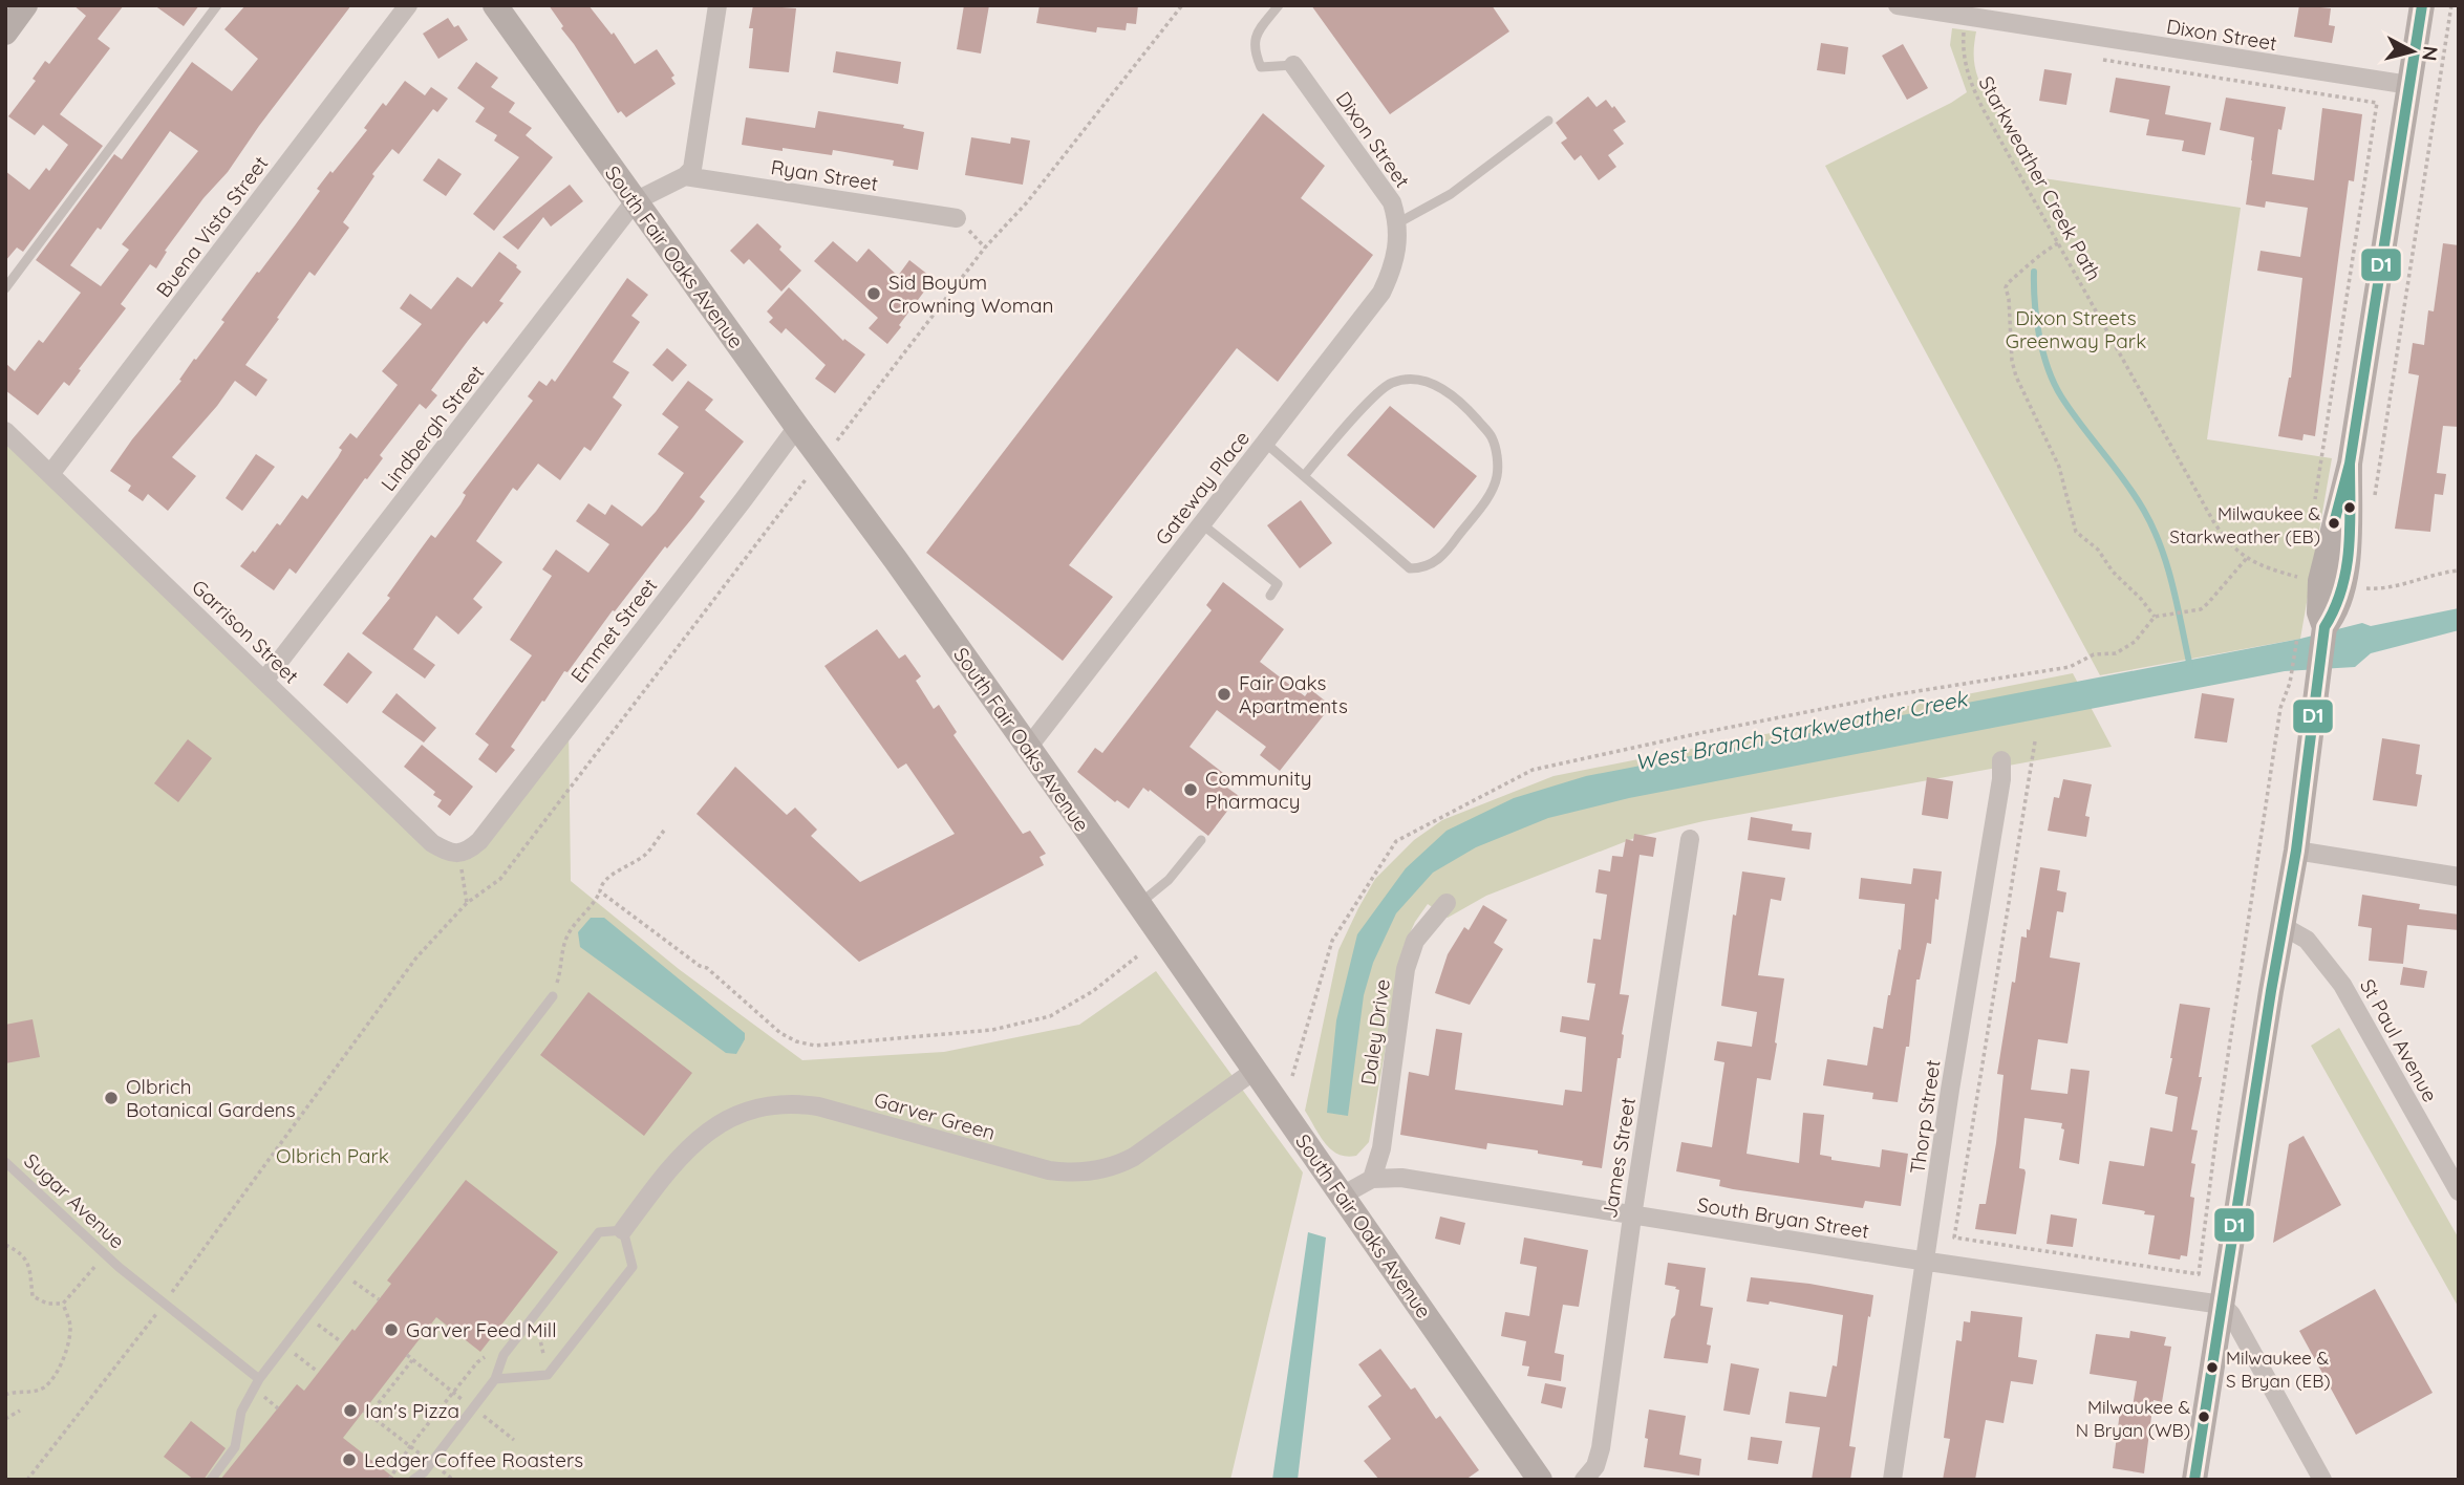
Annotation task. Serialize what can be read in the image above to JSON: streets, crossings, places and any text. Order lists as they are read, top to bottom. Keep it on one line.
{"streets":{"street":["Dixon Street","Ryan Street","Buena Vista Street","South Fair Oaks Avenue","Lindbergh Street","Gateway Place","Emmet Street","Garrison Street","Daley Drive","St Paul Avenue","Garver Green","Thorp Street","James Street","South Bryan Street"],"lane":["Sugar Avenue"],"path":["Starkweather Creek Path"]},"crossings":[["Dixon Street","Starkweather Creek Path"],["Dixon Street","Gateway Place"],["Buena Vista Street","Garrison Street"],["South Fair Oaks Avenue","Lindbergh Street"],["South Fair Oaks Avenue","Gateway Place"],["South Fair Oaks Avenue","Emmet Street"],["South Fair Oaks Avenue","Garver Green"],["Lindbergh Street","Garrison Street"],["Emmet Street","Garrison Street"],["Daley Drive","South Bryan Street"],["Thorp Street","South Bryan Street"],["James Street","South Bryan Street"]],"water":["West Branch Starkweather Creek"],"parks":["Dixon Streets Greenway Park","Olbrich Park"],"places":["Sid Boyum Crowning Woman","Milwaukee & Starkweather (EB)","Fair Oaks Apartments","Community Pharmacy","Olbrich Botanical Gardens","Garver Feed Mill","Milwaukee & S Bryan (EB)","Ian's Pizza","Milwaukee & N Bryan (WB)","Ledger Coffee Roasters"],"lines":["transit line D1"],"north":"right"}
